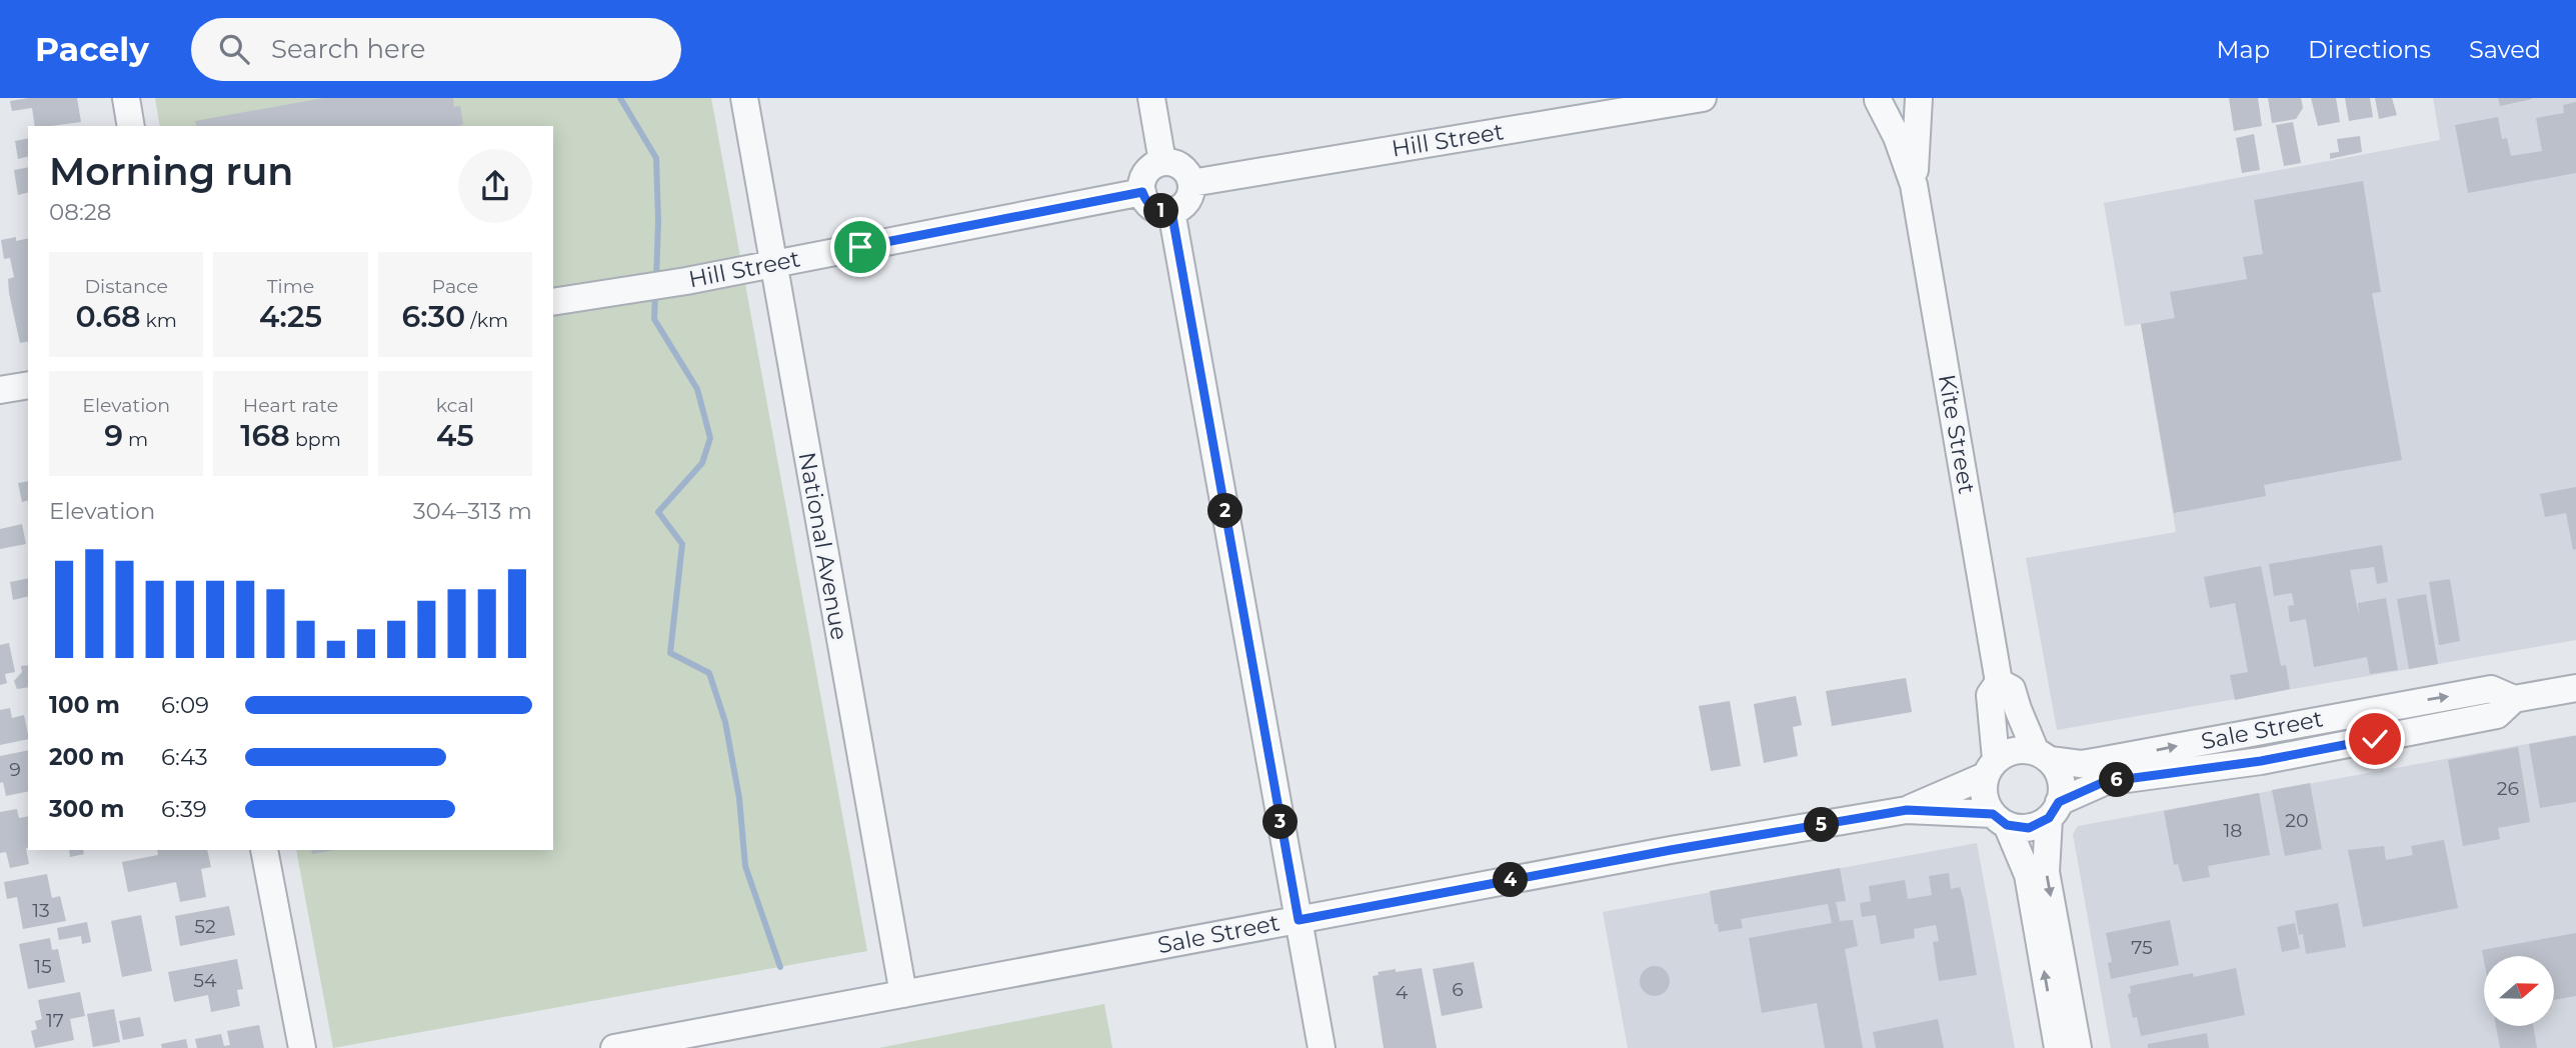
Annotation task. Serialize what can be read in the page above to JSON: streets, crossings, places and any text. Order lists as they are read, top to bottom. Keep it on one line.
{"streets":{"street":["Hill Street","Kite Street","National Avenue","Sale Street"]},"crossings":[["Hill Street","National Avenue"],["Kite Street","Sale Street"],["National Avenue","Sale Street"]],"house_numbers":["9","26","20","18","13","52","75","15","54","6","4","17"],"north":"right","page":{"header":"Pacely","search":"Search here","nav":["Map","Directions","Saved"],"heading":["Morning run","08:28"],"pins":["1","2","6","3","5","4"],"stats":[["Distance","0.68 km"],["Time","4:25"],["Pace","6:30 /km"],["Elevation","9 m"],["Heart rate","168 bpm"],["kcal","45"]],"chart":["Elevation","304–313 m"],"list":[{"name":"100 m","note":"6:09"},{"name":"200 m","note":"6:43"},{"name":"300 m","note":"6:39"}]}}
